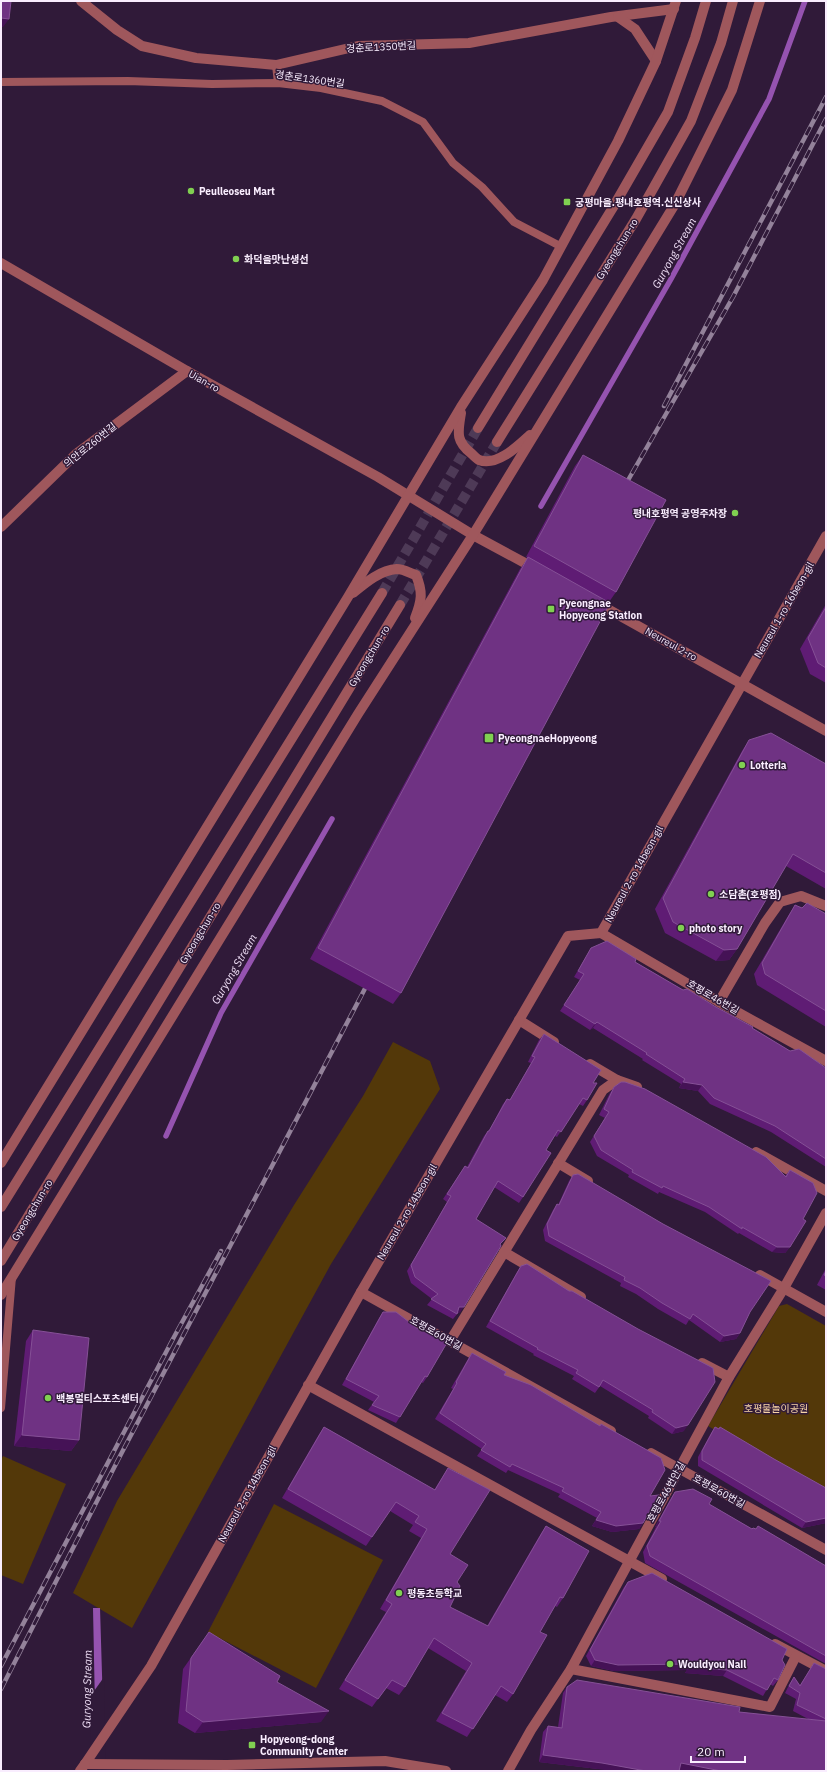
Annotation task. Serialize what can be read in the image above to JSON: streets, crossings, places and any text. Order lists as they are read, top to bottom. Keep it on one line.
{"streets":{"street":["경춘로1350번길","Gyeongchun-ro","Uian-ro","의안로260번길","Neureul 1-ro 16beon-gil","Neureul 2-ro","Neureul 2-ro 14beon-gil","호평로46번길","호평로60번길","호평로46번안길"],"lane":["경춘로1360번길"]},"crossings":[["Uian-ro","의안로260번길"],["Neureul 1-ro 16beon-gil","Neureul 2-ro"],["Neureul 1-ro 16beon-gil","Neureul 2-ro 14beon-gil"],["Neureul 2-ro","Neureul 2-ro 14beon-gil"],["Neureul 2-ro 14beon-gil","호평로46번길"],["Neureul 2-ro 14beon-gil","호평로60번길"],["호평로60번길","호평로46번안길"]],"water":["Guryong Stream"],"parks":["호평물놀이공원"],"places":{"other":["Peulleoseu Mart","화덕을맛난생선","평내호평역 공영주차장","Lotteria","소담촌(호평점)","photo story","백봉멀티스포츠센터","평동초등학교","Wouldyou Nail"],"transit":["궁평마을.평내호평역.신신상사","Pyeongnae Hopyeong Station","PyeongnaeHopyeong","Hopyeong-dong Community Center"]},"scale_bar":"20 m"}
